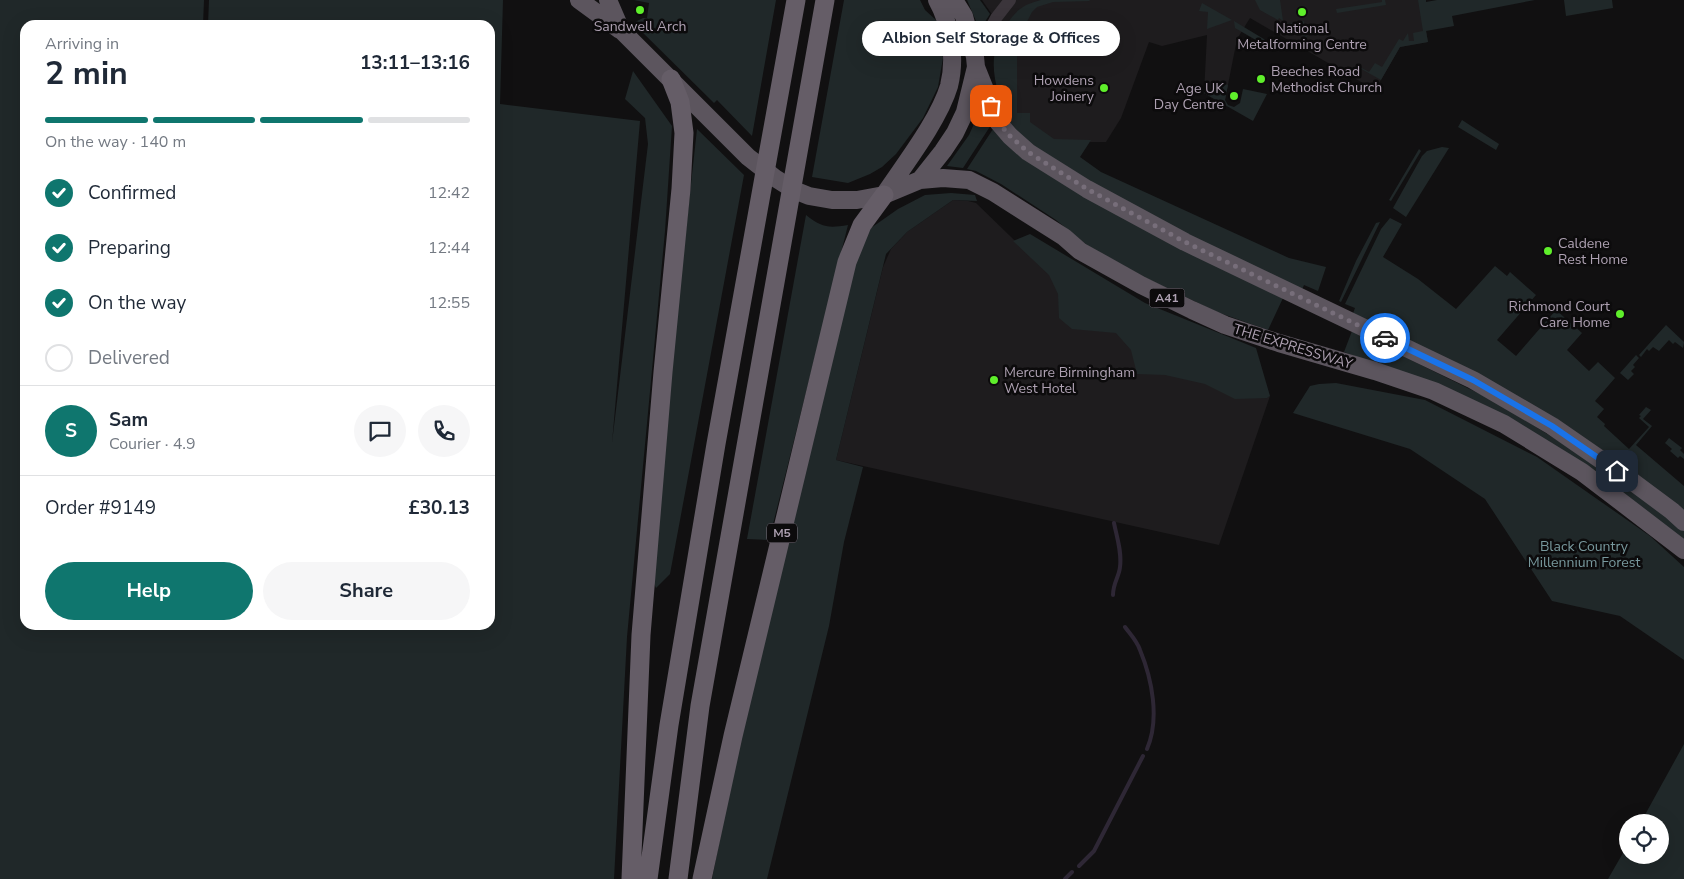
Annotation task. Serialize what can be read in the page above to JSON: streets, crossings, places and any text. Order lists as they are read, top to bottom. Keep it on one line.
{"streets":{"highway":["A41","THE EXPRESSWAY","M5"]},"crossings":[["A41","THE EXPRESSWAY"],["A41","M5"]],"parks":["Black Country Millennium Forest"],"places":["Sandwell Arch","National Metalforming Centre","Beeches Road Methodist Church","Howdens Joinery","Age UK Day Centre","Albion Self Storage & Offices","Caldene Rest Home","Richmond Court Care Home","Mercure Birmingham West Hotel"],"page":{"heading":["2 min","Arriving in","13:11–13:16"],"panel":["Sam","Courier · 4.9","Order #9149","£30.13"],"bubble":"Albion Self Storage & Offices","bar":"On the way · 140 m","list":[["Confirmed","12:42"],["Preparing","12:44"],["On the way","12:55"],"Delivered"],"round":"S","buttons":["Help","Share"]}}
